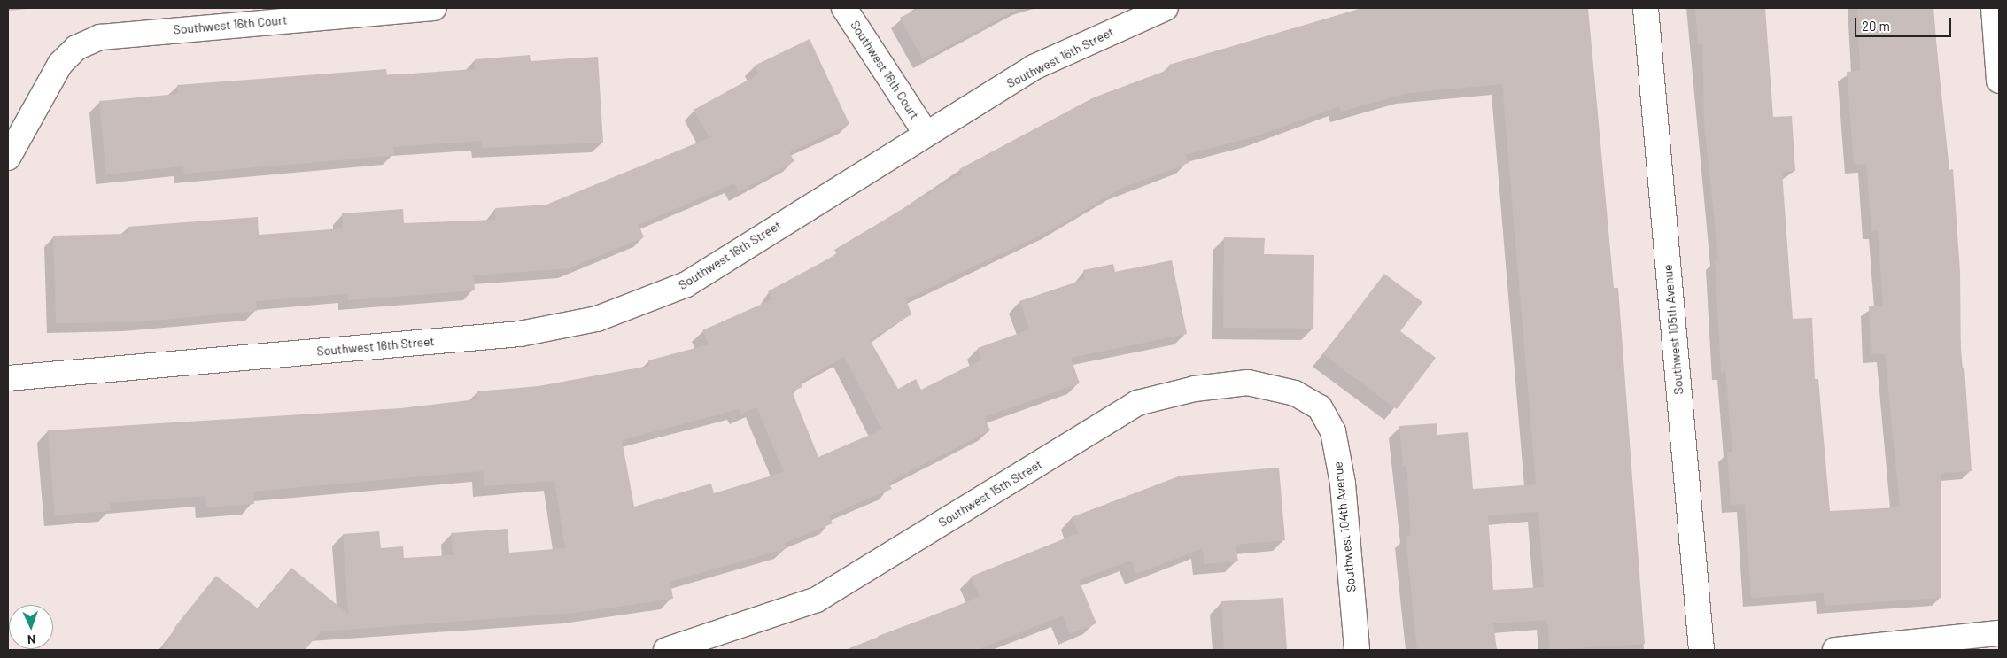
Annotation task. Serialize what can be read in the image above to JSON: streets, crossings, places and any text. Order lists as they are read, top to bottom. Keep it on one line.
{"streets":{"street":["Southwest 16th Court","Southwest 16th Street","Southwest 105th Avenue","Southwest 15th Street","Southwest 104th Avenue"]},"crossings":[["Southwest 16th Court","Southwest 16th Street"],["Southwest 15th Street","Southwest 104th Avenue"]],"scale_bar":"20 m","north":"bottom"}
